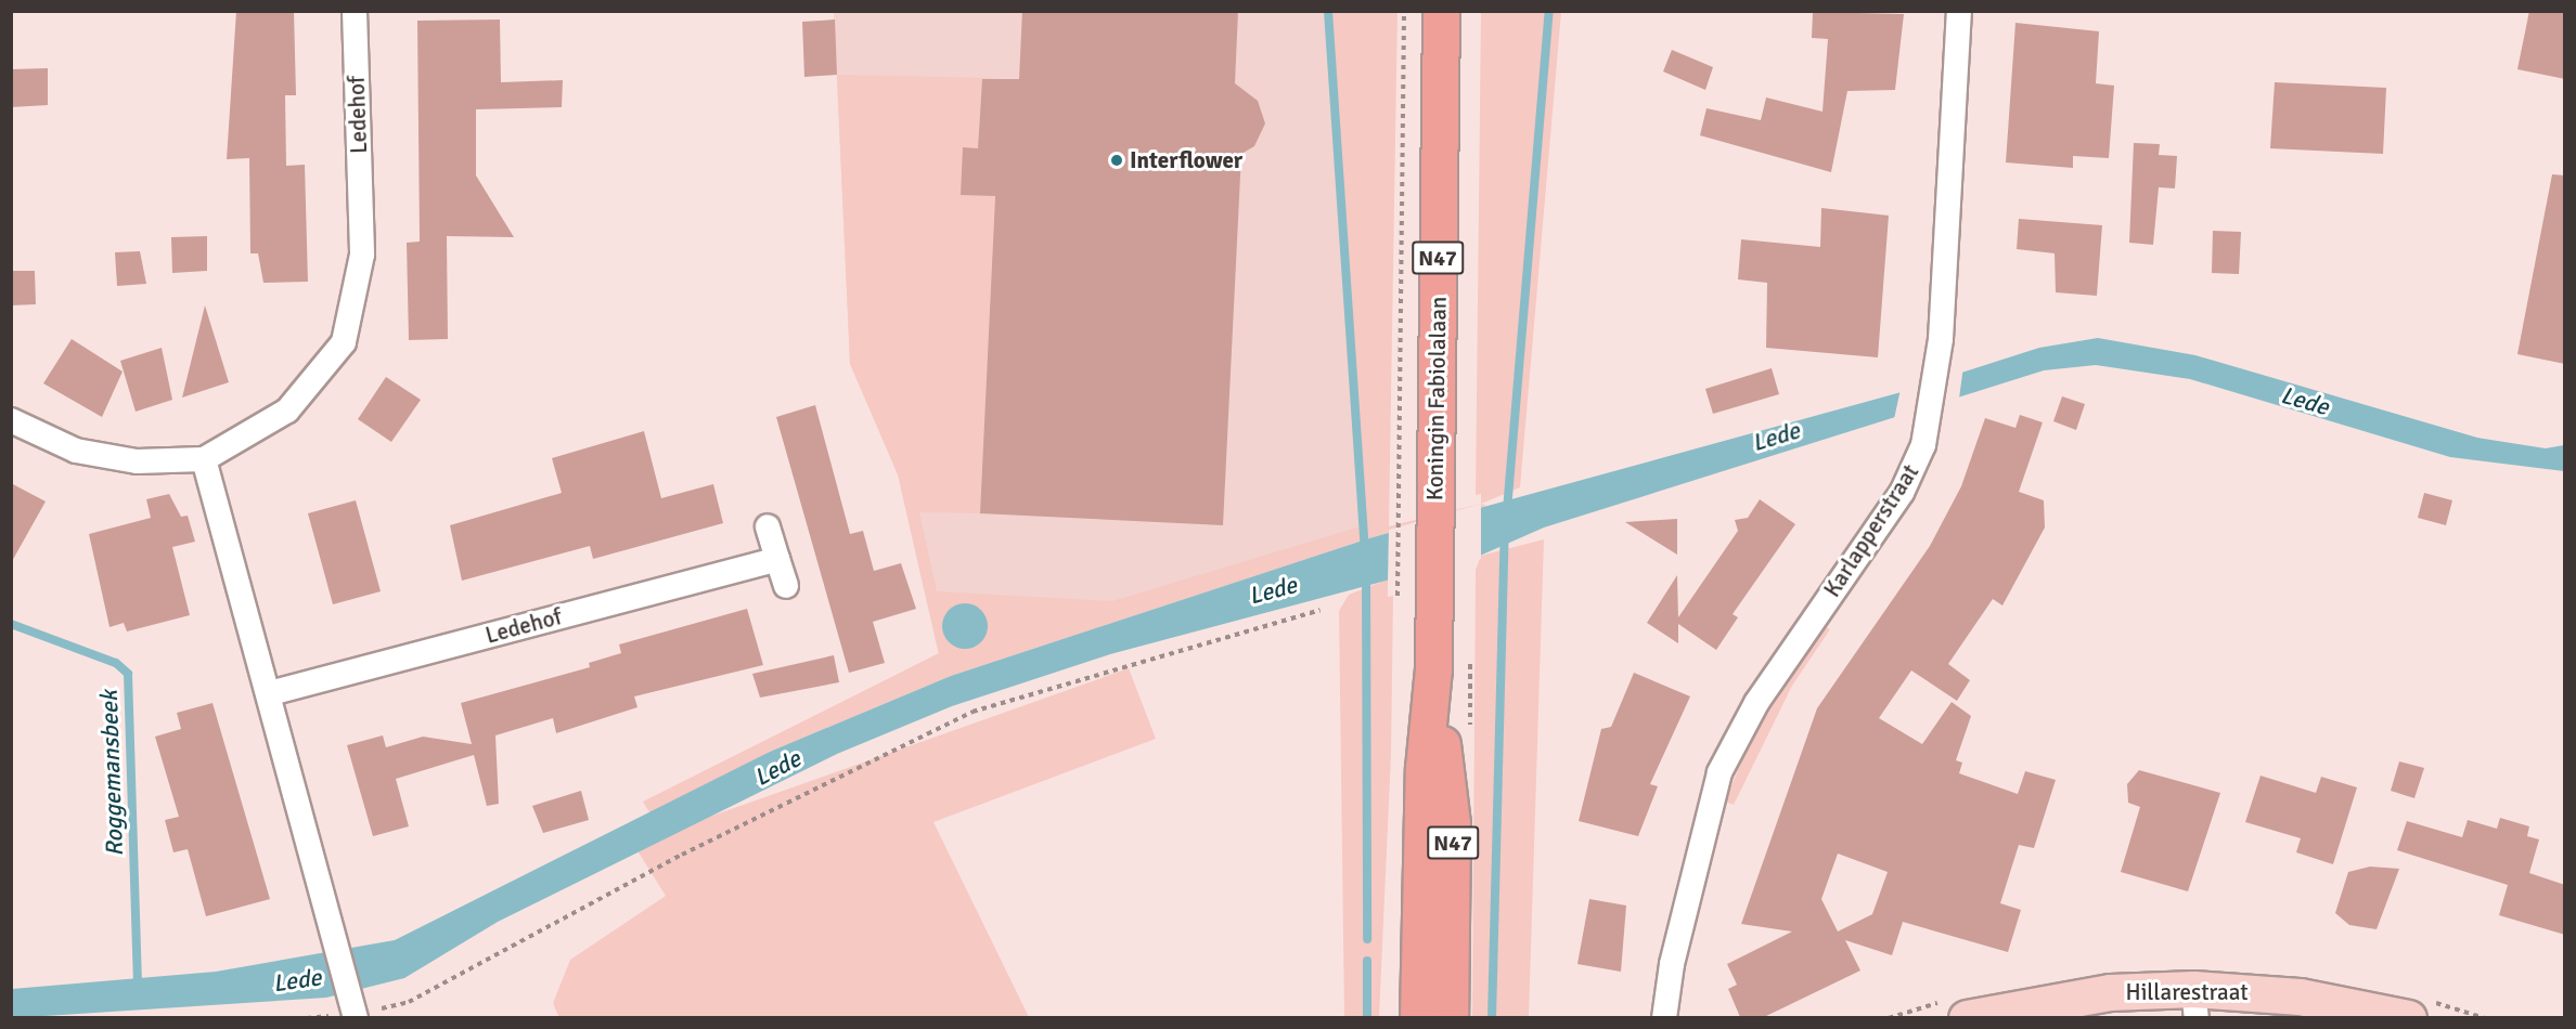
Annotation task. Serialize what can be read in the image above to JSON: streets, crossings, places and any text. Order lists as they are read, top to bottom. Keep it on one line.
{"streets":{"main road":["N47","Koningin Fabiolalaan"],"street":["Ledehof","Karlapperstraat","Hillarestraat"]},"water":["Lede","Roggemansbeek"],"places":["Interflower"]}
